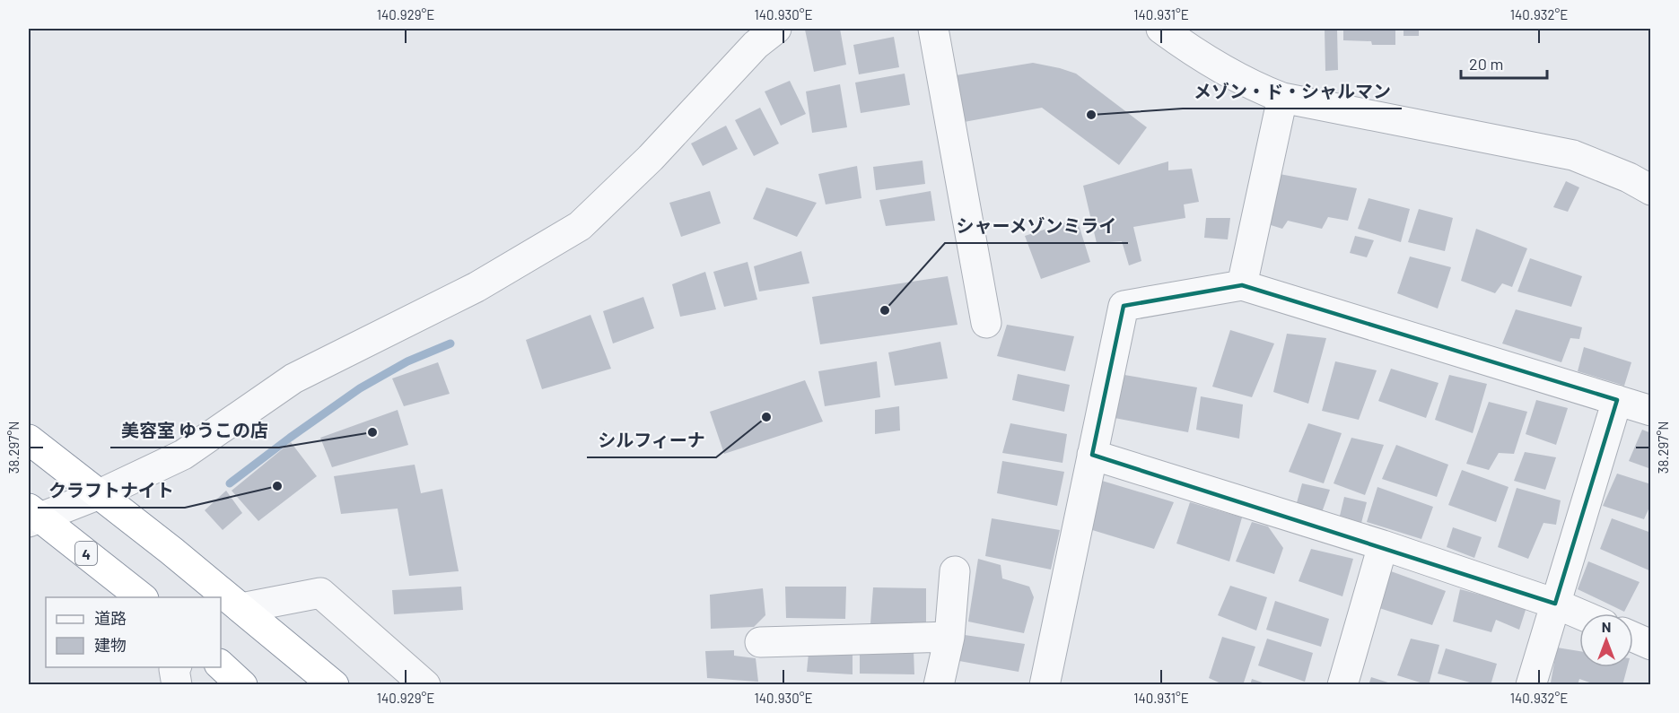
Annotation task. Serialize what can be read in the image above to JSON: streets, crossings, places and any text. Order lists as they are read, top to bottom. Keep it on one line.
{"streets":{"highway":["4"]},"places":["メゾン・ド・シャルマン","シャーメゾンミライ","シルフィーナ","美容室 ゆうこの店","クラフトナイト"],"legend":["道路","建物"],"scale_bar":"20 m","north":"top","coordinates":["140.929°E","140.930°E","140.931°E","140.932°E","38.297°N"]}
